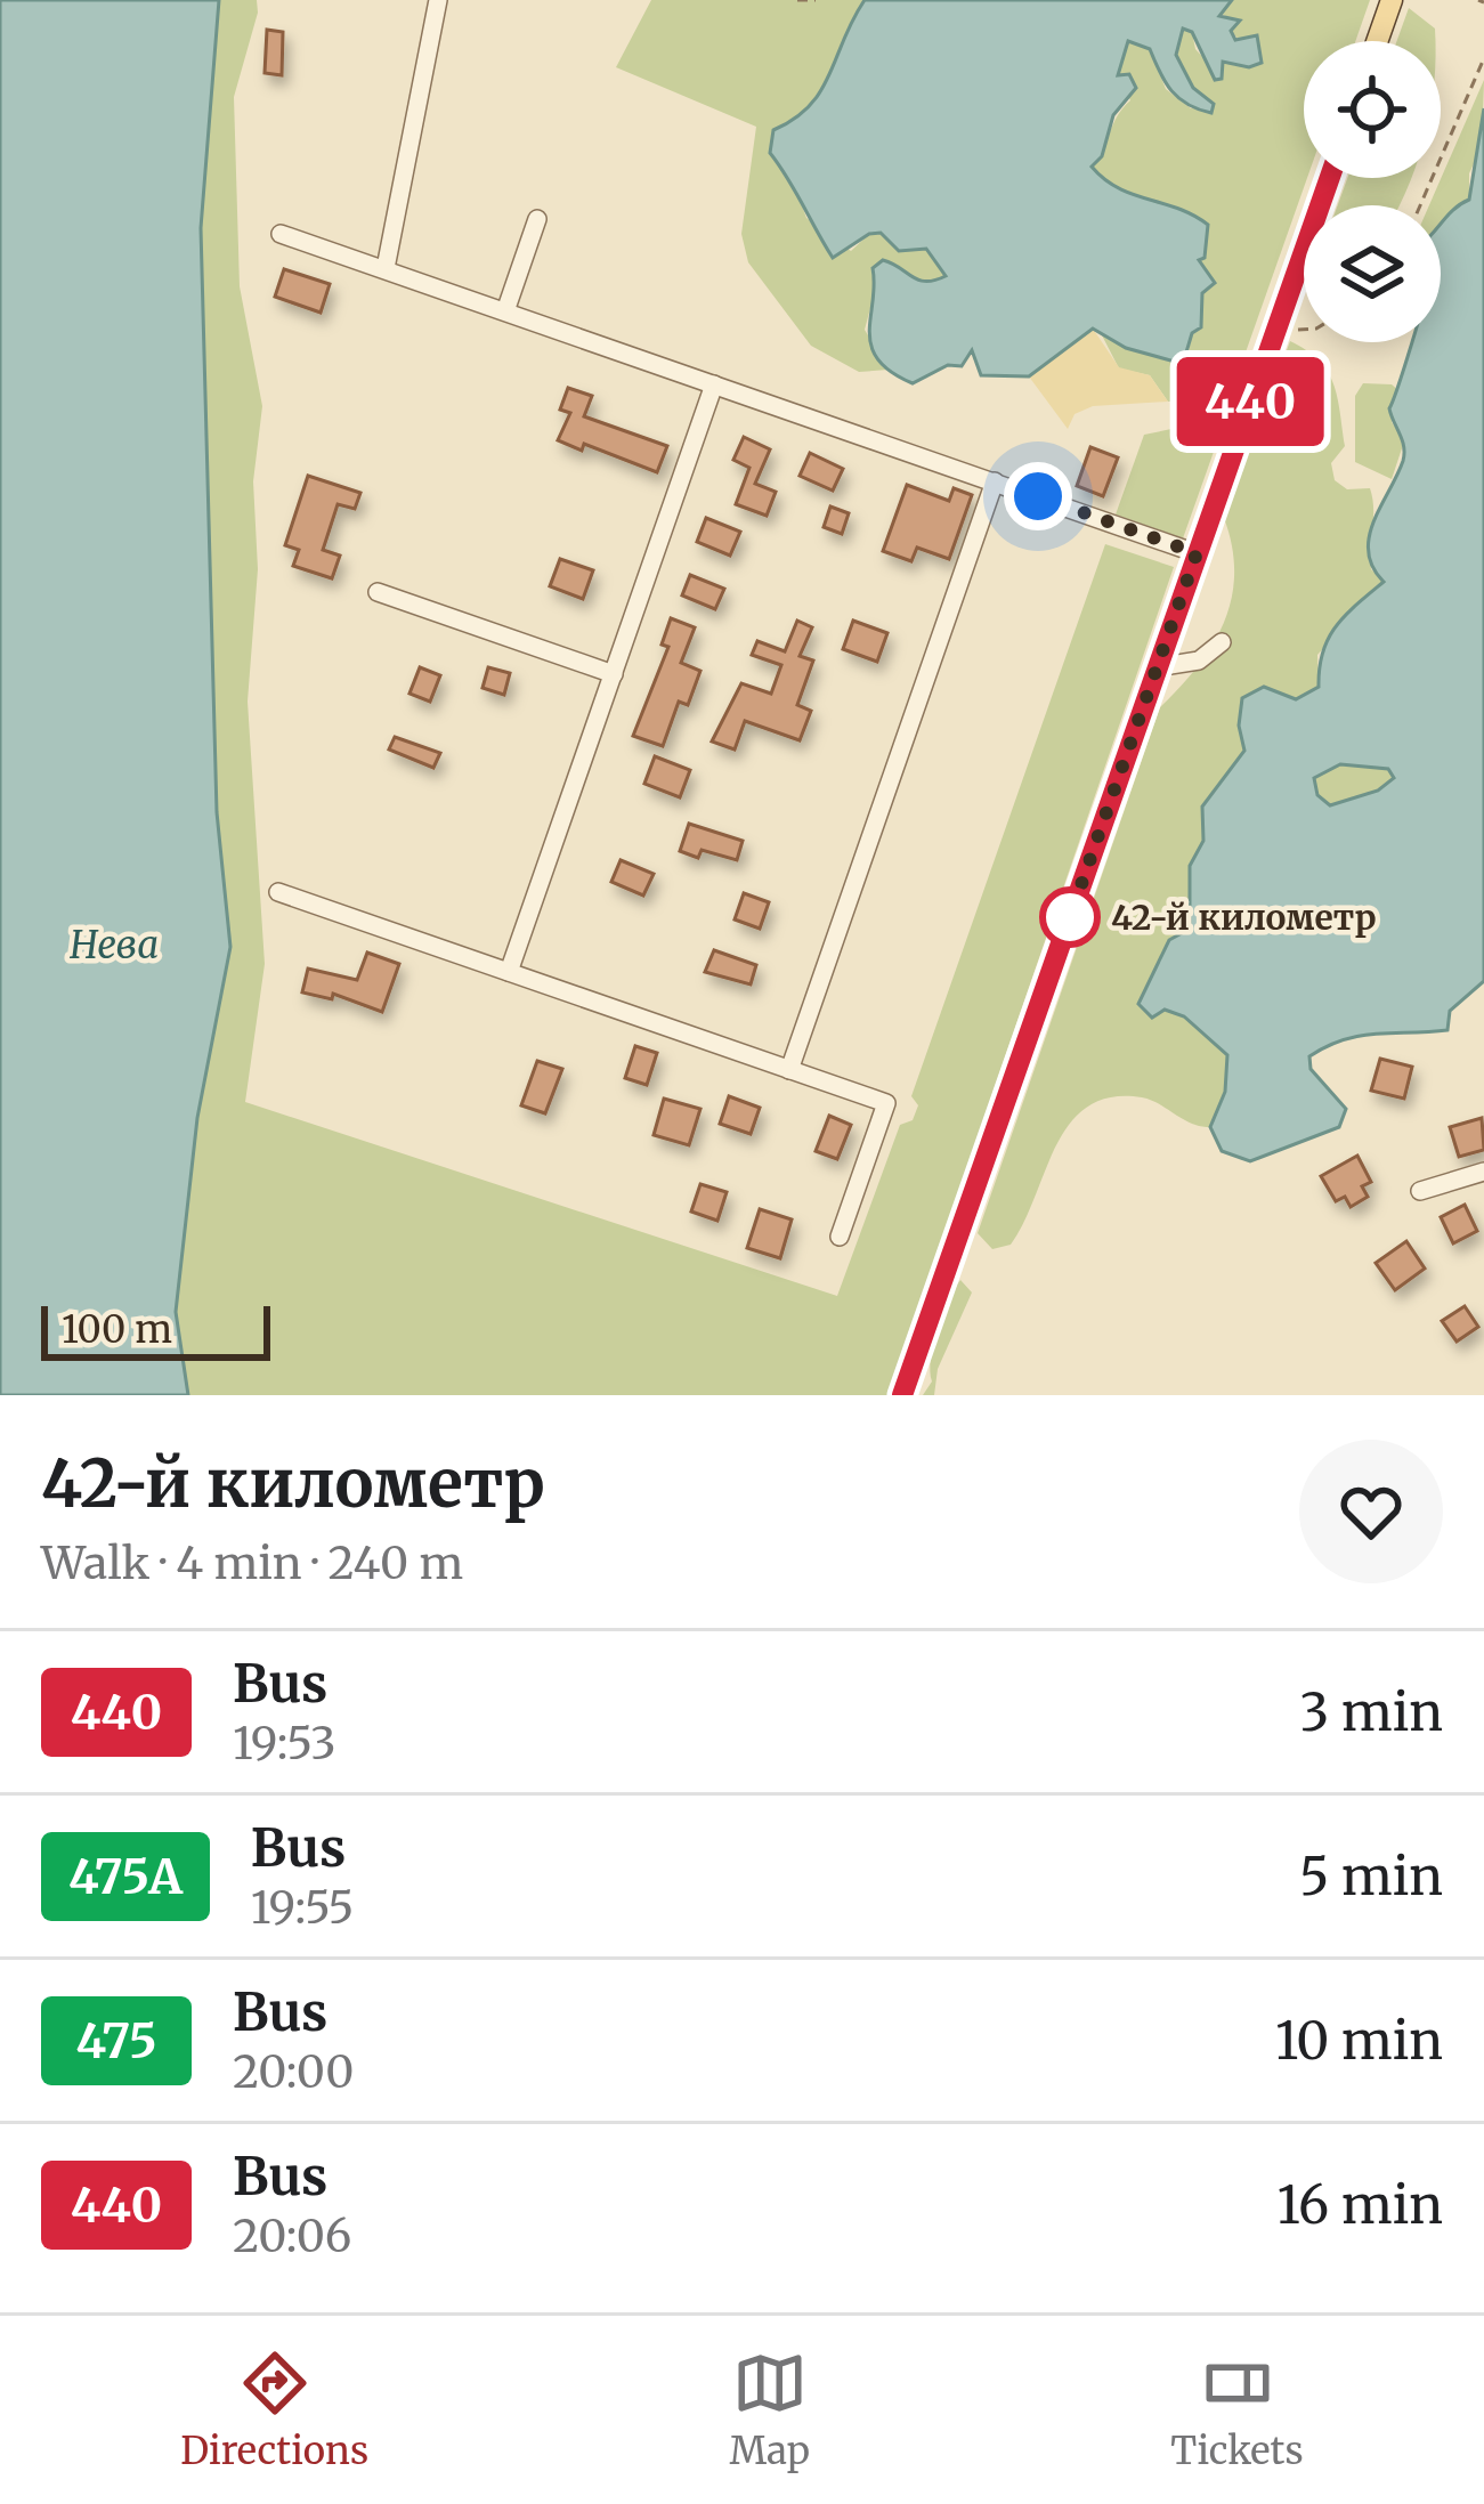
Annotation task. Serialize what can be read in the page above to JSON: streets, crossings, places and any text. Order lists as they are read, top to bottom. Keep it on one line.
{"water":["Нева"],"places":["42-й километр"],"lines":["bus line 440"],"scale_bar":"100 m","page":{"on_map":"440","scale":"100 m","heading":["42-й километр","Walk · 4 min · 240 m"],"list":[{"mark":"440","name":"Bus","note":"19:53","value":"3 min"},{"mark":"475А","name":"Bus","note":"19:55","value":"5 min"},{"mark":"475","name":"Bus","note":"20:00","value":"10 min"},{"mark":"440","name":"Bus","note":"20:06","value":"16 min"}],"tabs":["Directions","Map","Tickets"]}}
